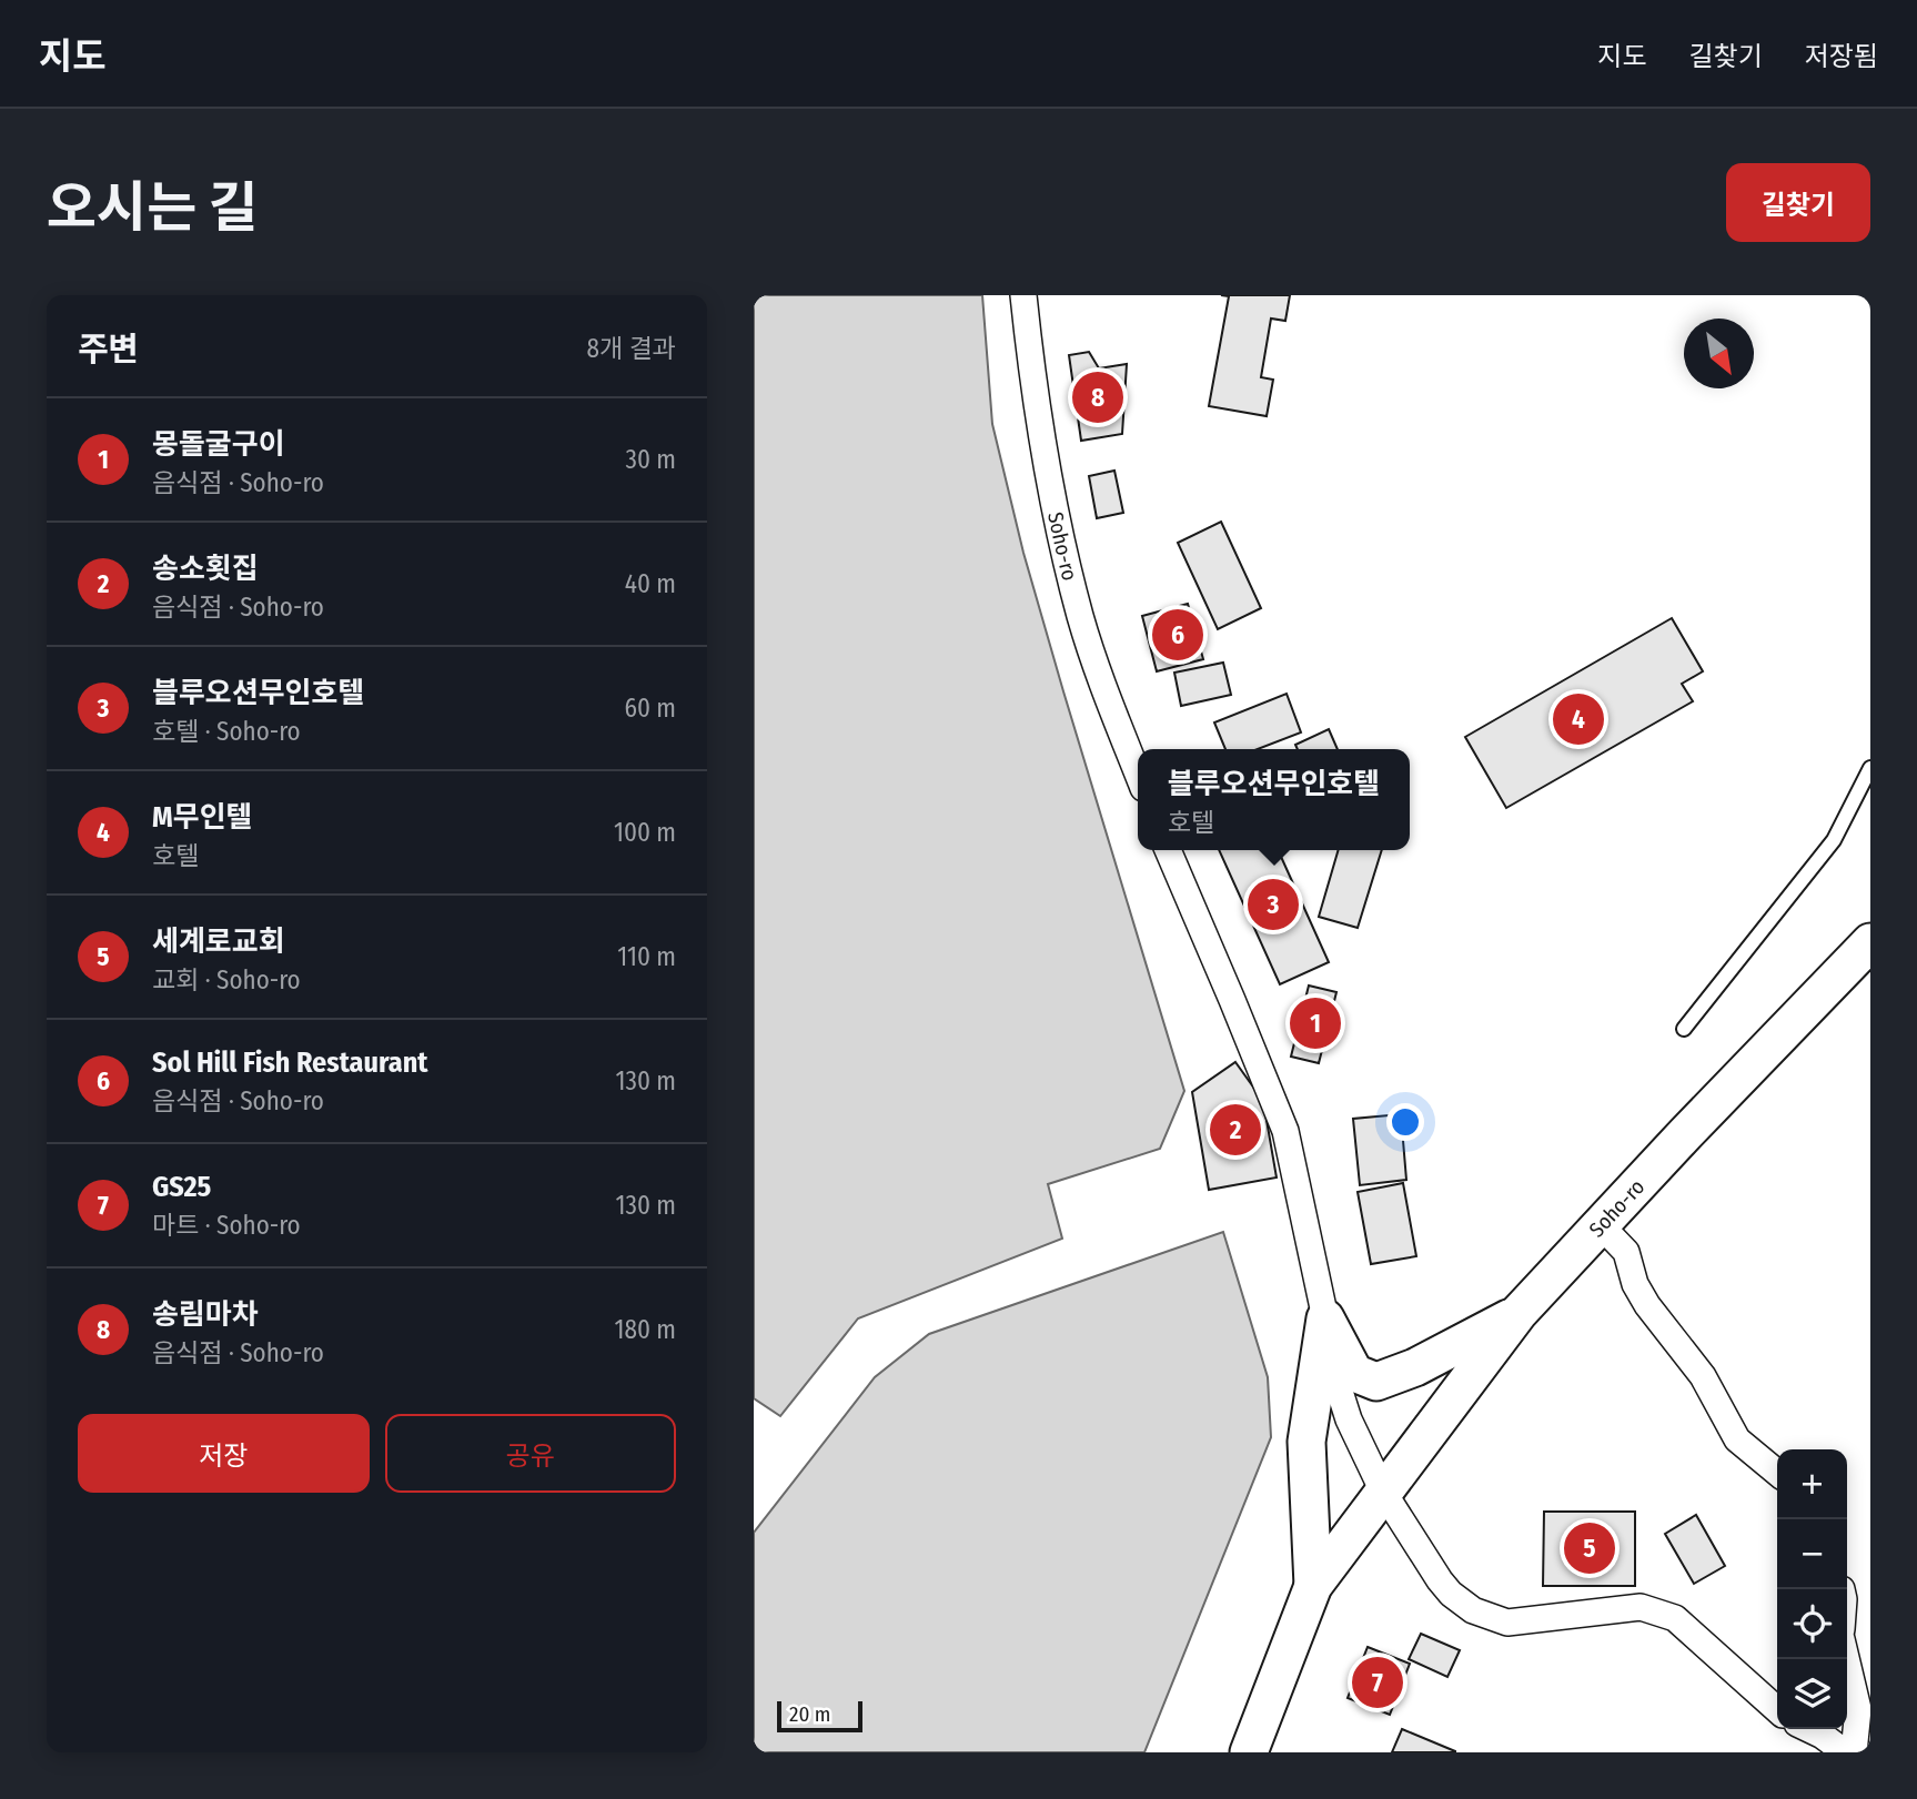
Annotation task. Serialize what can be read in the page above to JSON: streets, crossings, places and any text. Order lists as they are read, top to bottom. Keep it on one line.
{"streets":{"street":["Soho-ro"]},"scale_bar":"20 m","north":"bottom right","page":{"header":"지도","nav":["지도","길찾기","저장됨"],"title":"오시는 길","buttons":["길찾기",["저장","공유"]],"heading":["주변","8개 결과"],"pins":["8","6","4","3","1","2","5","7"],"list":[{"mark":"1","name":"몽돌굴구이","note":"음식점 · Soho-ro","value":"30 m"},{"mark":"2","name":"송소횟집","note":"음식점 · Soho-ro","value":"40 m"},{"mark":"3","name":"블루오션무인호텔","note":"호텔 · Soho-ro","value":"60 m"},{"mark":"4","name":"M무인텔","note":"호텔","value":"100 m"},{"mark":"5","name":"세계로교회","note":"교회 · Soho-ro","value":"110 m"},{"mark":"6","name":"Sol Hill Fish Restaurant","note":"음식점 · Soho-ro","value":"130 m"},{"mark":"7","name":"GS25","note":"마트 · Soho-ro","value":"130 m"},{"mark":"8","name":"송림마차","note":"음식점 · Soho-ro","value":"180 m"}],"popup":["블루오션무인호텔","호텔"],"map_buttons":["+","−"],"scale":"20 m"}}
